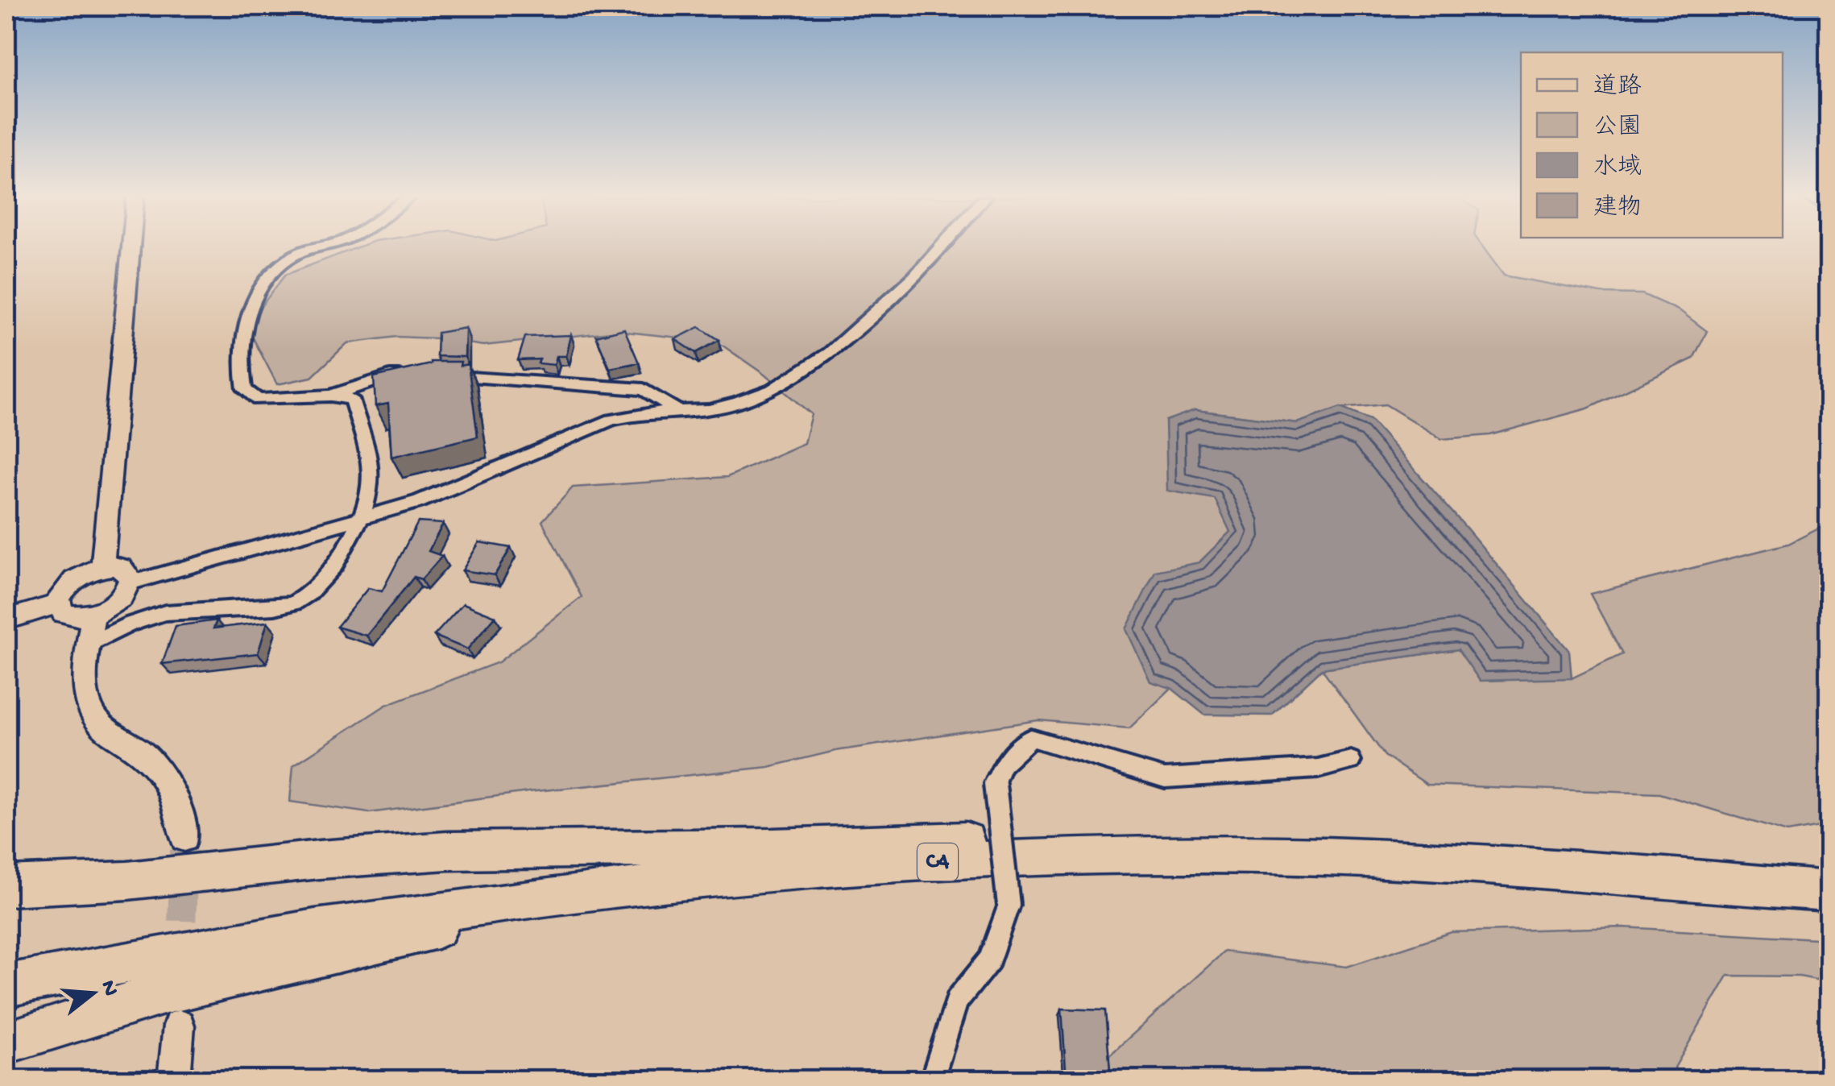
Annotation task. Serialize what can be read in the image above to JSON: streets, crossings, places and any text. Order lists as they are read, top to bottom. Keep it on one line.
{"streets":{"highway":["C4"]},"legend":["道路","公園","水域","建物"],"north":"right"}
